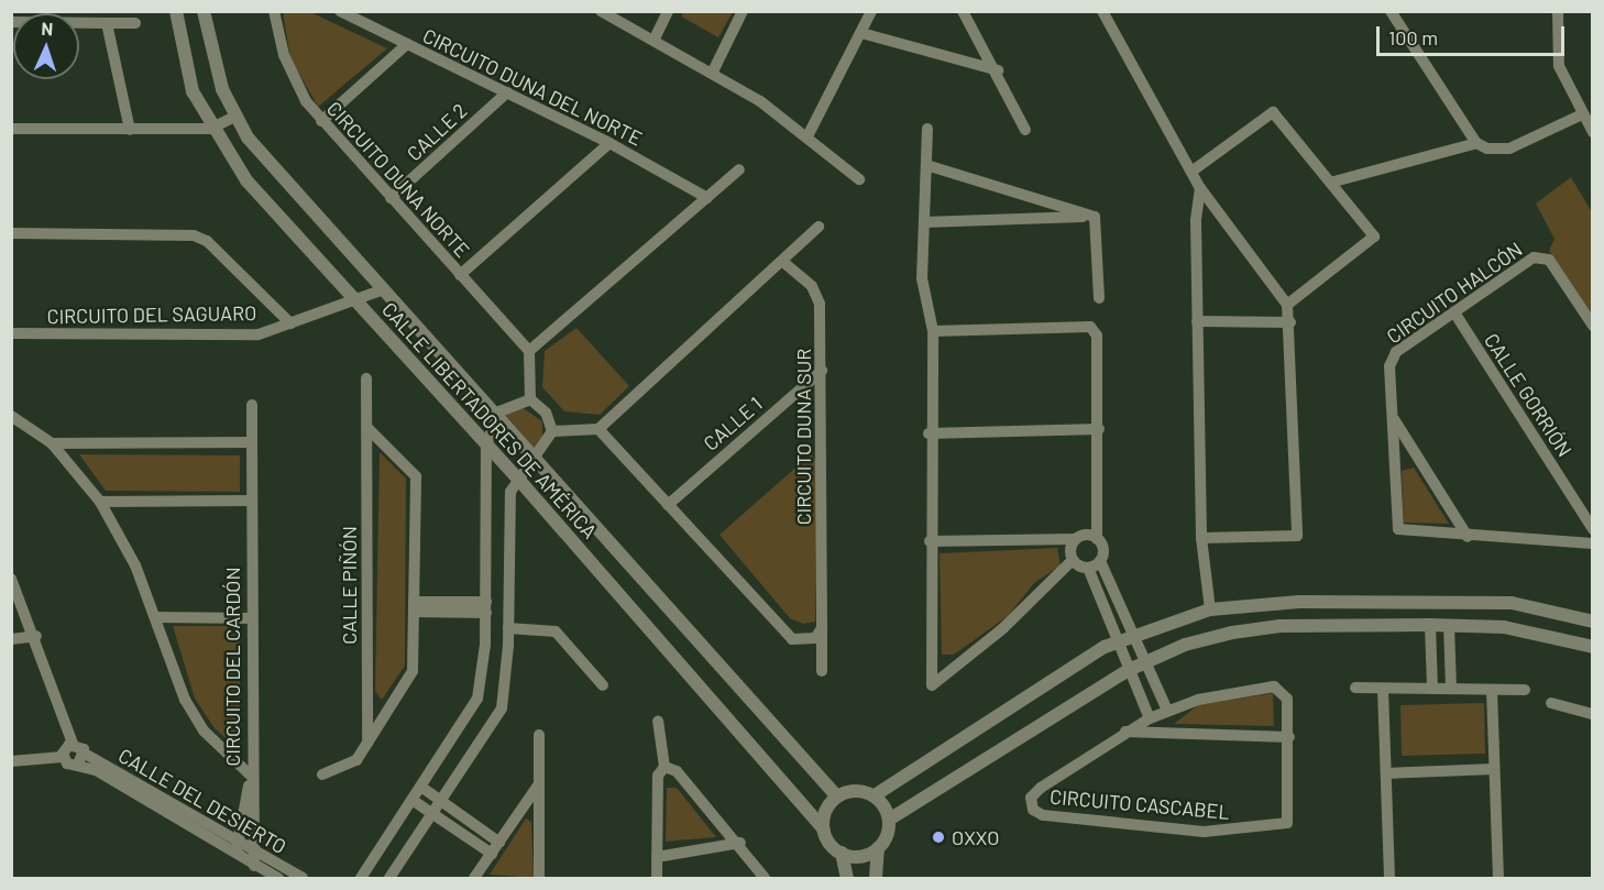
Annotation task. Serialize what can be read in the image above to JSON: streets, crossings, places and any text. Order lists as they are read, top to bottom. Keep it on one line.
{"streets":{"street":["CIRCUITO DUNA DEL NORTE","CALLE 2","CIRCUITO DUNA NORTE","CIRCUITO HALCÓN","CIRCUITO DEL SAGUARO","CALLE GORRIÓN","CALLE LIBERTADORES DE AMÉRICA","CALLE 1","CIRCUITO DUNA SUR","CALLE PIÑÓN","CIRCUITO DEL CARDÓN","CALLE DEL DESIERTO","CIRCUITO CASCABEL"]},"crossings":[["CIRCUITO DUNA DEL NORTE","CALLE 2"],["CALLE 2","CIRCUITO DUNA NORTE"],["CIRCUITO HALCÓN","CALLE GORRIÓN"],["CIRCUITO DEL SAGUARO","CALLE LIBERTADORES DE AMÉRICA"],["CALLE 1","CIRCUITO DUNA SUR"]],"places":["OXXO"],"scale_bar":"100 m","north":"top"}
